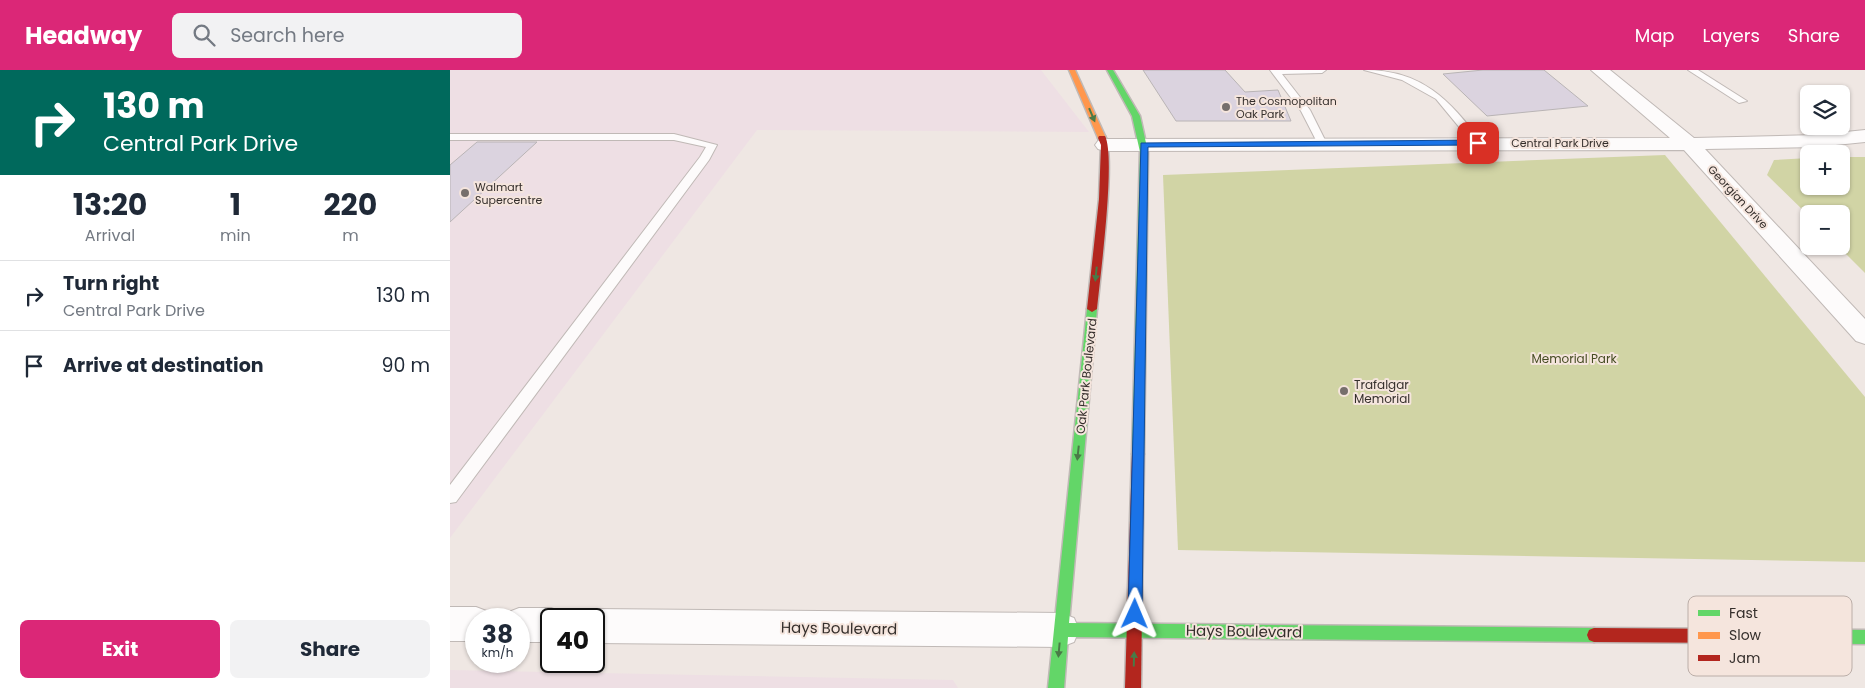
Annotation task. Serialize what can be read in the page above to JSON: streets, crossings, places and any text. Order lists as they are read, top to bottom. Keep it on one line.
{"streets":{"street":["Central Park Drive","Georgian Drive","Oak Park Boulevard","Hays Boulevard"]},"crossings":[["Central Park Drive","Georgian Drive"],["Central Park Drive","Oak Park Boulevard"],["Oak Park Boulevard","Hays Boulevard"]],"parks":["Memorial Park"],"places":["The Cosmopolitan Oak Park","Walmart Supercentre","Trafalgar Memorial"],"legend":["Fast","Slow","Jam"],"page":{"header":"Headway","search":"Search here","nav":["Map","Layers","Share"],"turn":["130 m","Central Park Drive"],"map_buttons":["+","−"],"eta":["13:20","Arrival","1","min","220","m"],"list":[{"name":"Turn right","note":"Central Park Drive","value":"130 m"},{"name":"Arrive at destination","value":"90 m"}],"speed":"38 km/h","limit":"40","buttons":["Exit","Share"]}}
